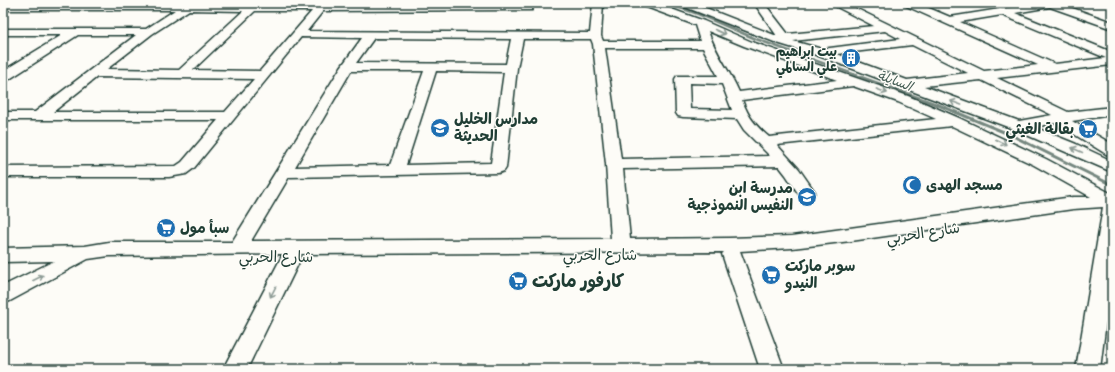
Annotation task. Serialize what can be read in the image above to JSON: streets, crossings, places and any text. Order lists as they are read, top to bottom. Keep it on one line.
{"streets":{"street":["شارع الحربي"]},"water":["السايلة"],"places":{"building":["بيت ابراهيم علي السالمي"],"school or university":["مدارس الخليل الحديثة","مدرسة ابن النفيس النموذجية"],"supermarket":["بقالة الغيثي","سبأ مول","سوبر ماركت النيدو","كارفور ماركت"],"mosque":["مسجد الهدى"]}}
